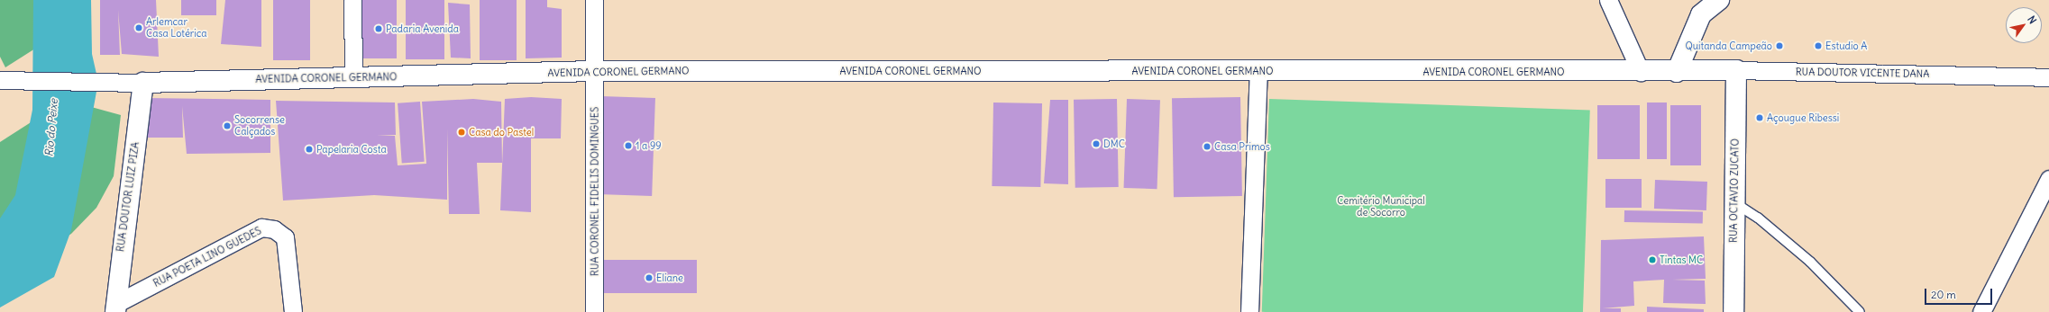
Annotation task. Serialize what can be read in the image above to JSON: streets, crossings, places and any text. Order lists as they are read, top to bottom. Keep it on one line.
{"streets":{"street":["AVENIDA CORONEL GERMANO","RUA DOUTOR VICENTE DANA","RUA OCTAVIO ZUCATO","RUA CORONEL FIDELIS DOMINGUES","RUA DOUTOR LUIZ PIZA","RUA POETA LINO GUEDES"]},"crossings":[["AVENIDA CORONEL GERMANO","RUA DOUTOR VICENTE DANA"],["AVENIDA CORONEL GERMANO","RUA CORONEL FIDELIS DOMINGUES"],["AVENIDA CORONEL GERMANO","RUA DOUTOR LUIZ PIZA"],["RUA DOUTOR VICENTE DANA","RUA OCTAVIO ZUCATO"],["RUA DOUTOR LUIZ PIZA","RUA POETA LINO GUEDES"]],"water":["Rio do Peixe"],"parks":["Cemitério Municipal de Socorro"],"places":["Arlemcar Casa Lotérica","Padaria Avenida","Quitanda Campeão","Estudio A","Açougue Ribessi","Socorrense Calçados","Casa do Pastel","DMC","1 a 99","Casa Primos","Papelaria Costa","Tintas MC","Eliane"],"scale_bar":"20 m","north":"top right"}
